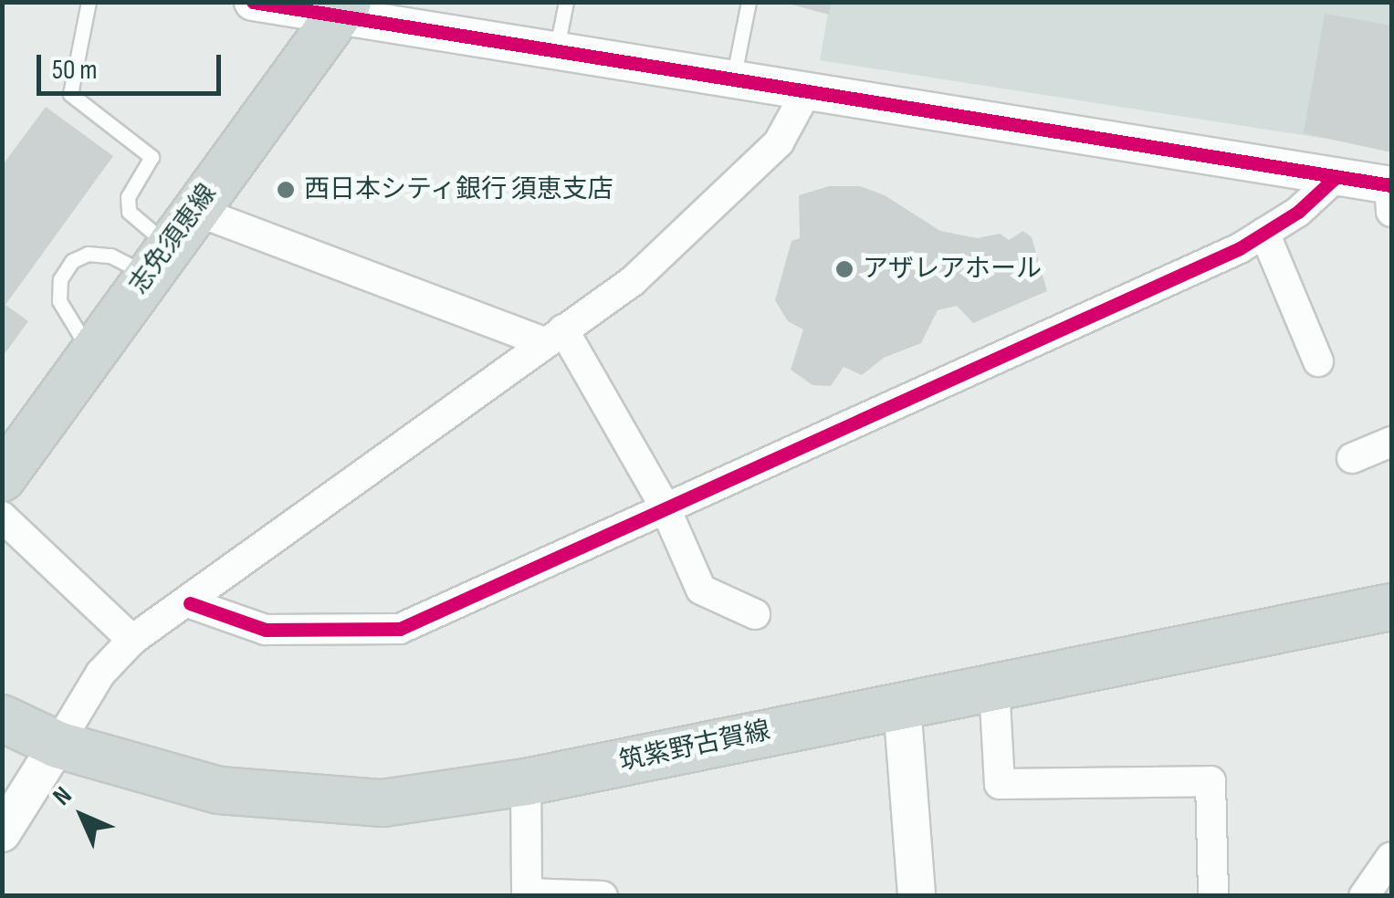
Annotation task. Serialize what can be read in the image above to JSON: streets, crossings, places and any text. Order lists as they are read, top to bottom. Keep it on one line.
{"streets":{"main road":["志免須恵線","筑紫野古賀線"]},"places":["西日本シティ銀行 須恵支店","アザレアホール"],"scale_bar":"50 m","north":"top left"}
